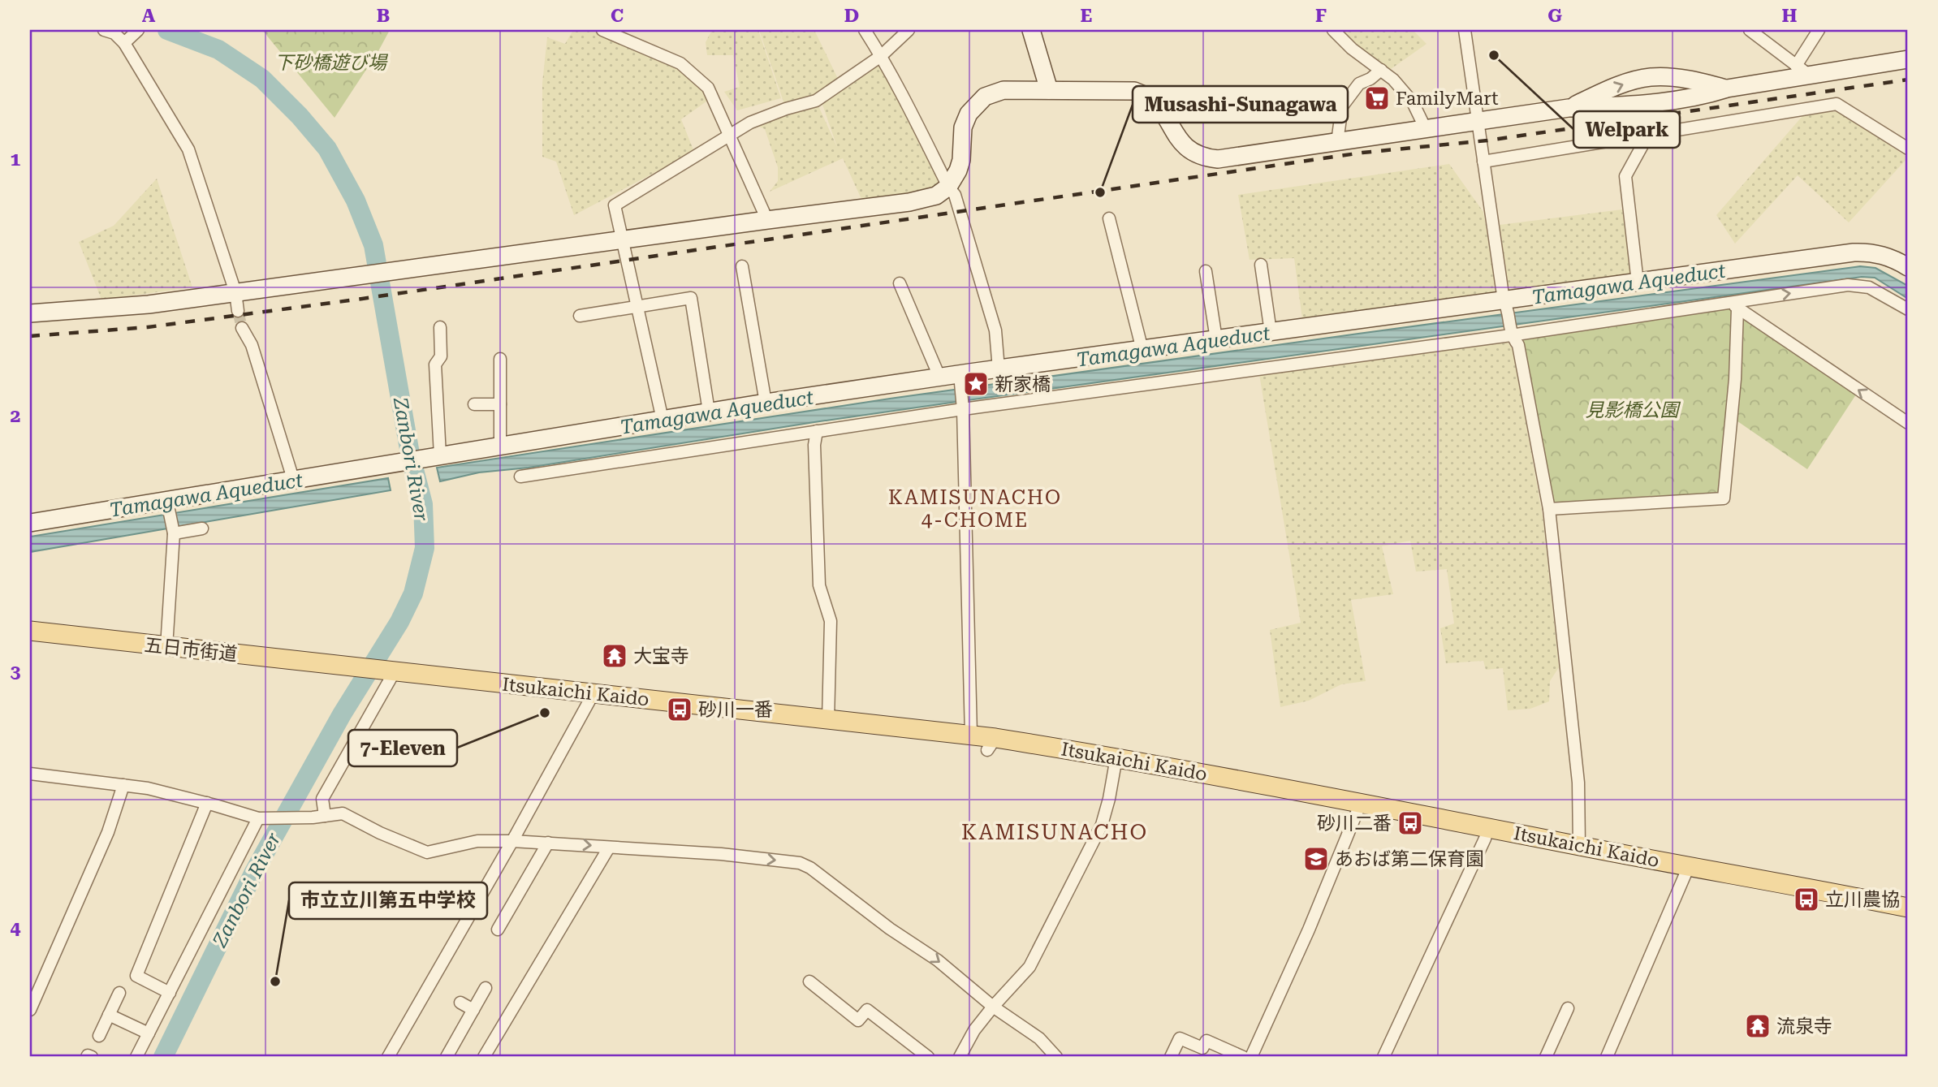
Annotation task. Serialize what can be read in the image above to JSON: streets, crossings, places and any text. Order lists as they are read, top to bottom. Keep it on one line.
{"streets":{"main road":["五日市街道","Itsukaichi Kaido"]},"crossings":[["五日市街道","Itsukaichi Kaido"]],"districts":["KAMISUNACHO 4-CHOME","KAMISUNACHO"],"water":["Tamagawa Aqueduct","Zanbori River"],"parks":["下砂橋遊び場","見影橋公園"],"places":{"other":["Welpark","Musashi-Sunagawa","7-Eleven","市立立川第五中学校"],"supermarket":["FamilyMart"],"place":["新家橋"],"temple":["大宝寺","流泉寺"],"bus stop":["砂川一番","砂川二番","立川農協"],"school or university":["あおば第二保育園"]},"grid":{"columns":["A","B","C","D","E","F","G","H"],"rows":["1","2","3","4"]}}
